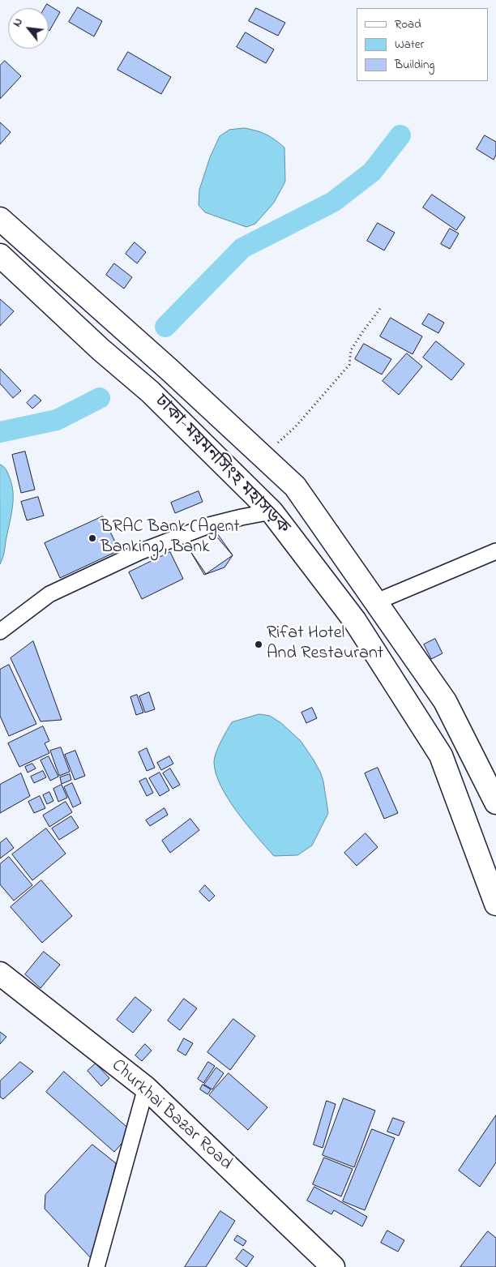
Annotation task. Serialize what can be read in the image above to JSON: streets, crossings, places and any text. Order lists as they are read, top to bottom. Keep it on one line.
{"streets":{"highway":["ঢাকা-ময়মনসিংহ মহাসড়ক","Churkhai Bazar Road"]},"places":["BRAC Bank (Agent Banking), Bank","Rifat Hotel And Restaurant"],"legend":["Road","Water","Building"],"north":"top left"}
